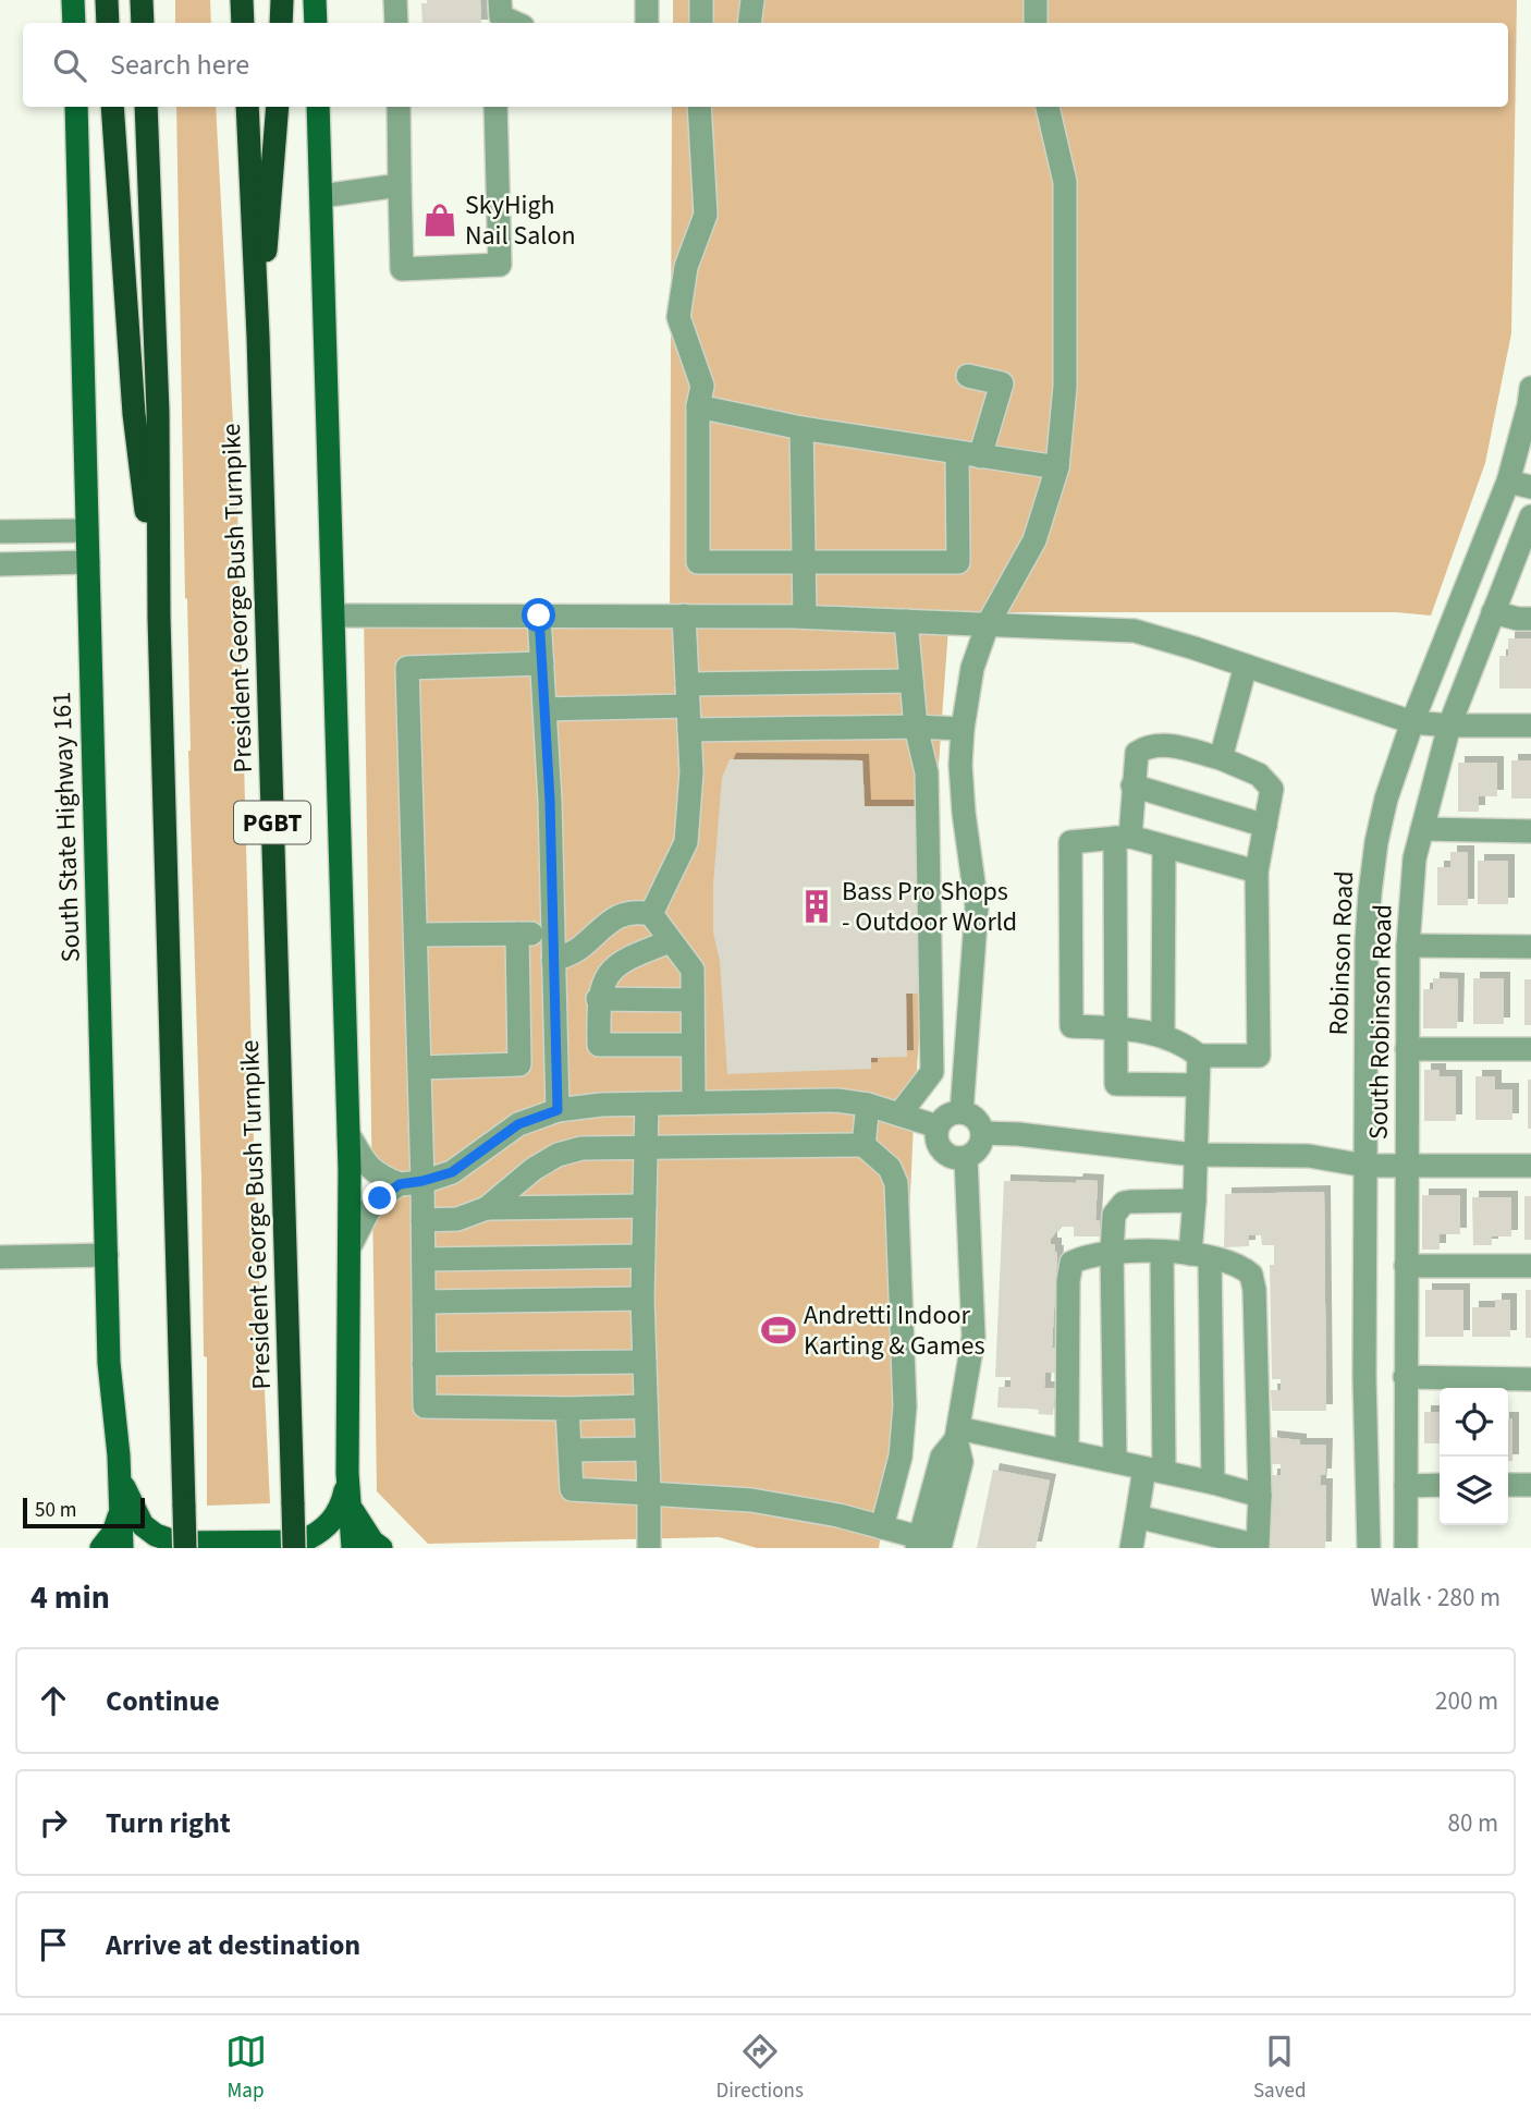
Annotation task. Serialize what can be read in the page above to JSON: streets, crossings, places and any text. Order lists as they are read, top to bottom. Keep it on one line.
{"streets":{"highway":["President George Bush Turnpike","PGBT"],"main road":["South State Highway 161"],"street":["Robinson Road","South Robinson Road"]},"places":{"shop":["SkyHigh Nail Salon"],"building":["Bass Pro Shops - Outdoor World"],"sports":["Andretti Indoor Karting & Games"]},"scale_bar":"50 m","page":{"search":"Search here","scale":"50 m","heading":["4 min","Walk · 280 m"],"list":[["Continue","200 m"],["Turn right","80 m"],"Arrive at destination"],"nav":["Map","Directions","Saved"]}}
